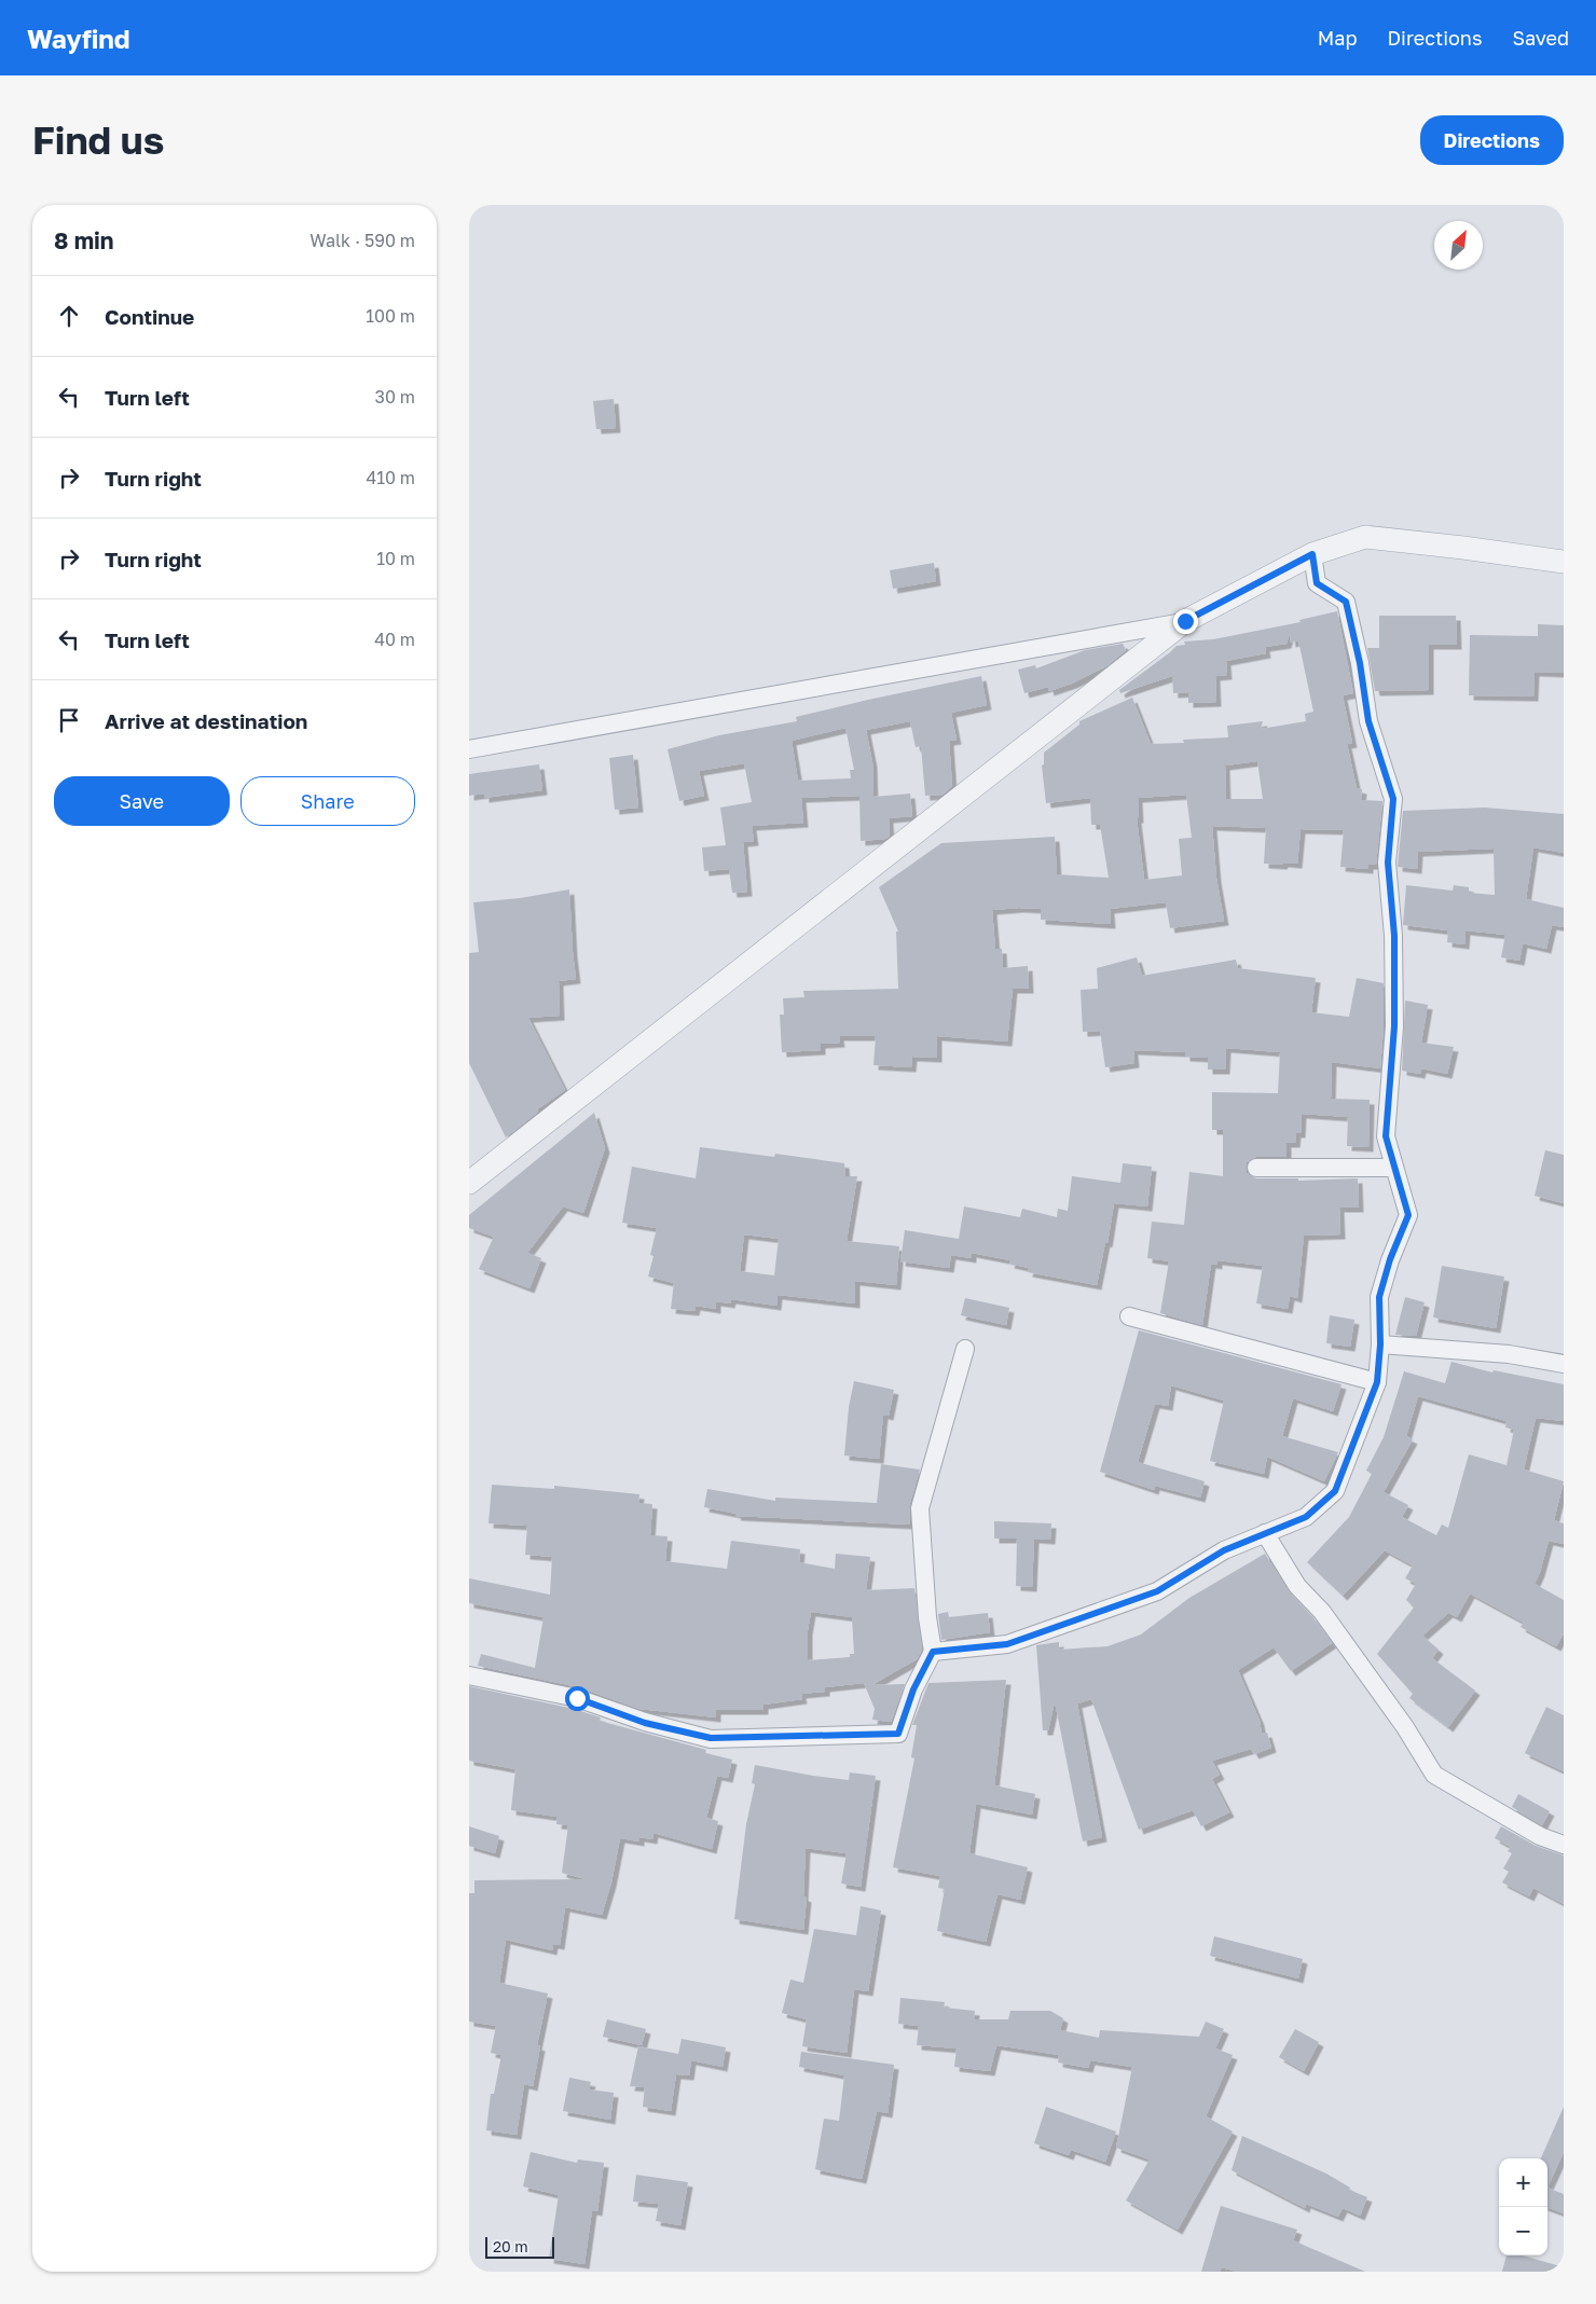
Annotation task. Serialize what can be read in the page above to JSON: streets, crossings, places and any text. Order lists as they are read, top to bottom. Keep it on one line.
{"scale_bar":"20 m","north":"top right","page":{"header":"Wayfind","nav":["Map","Directions","Saved"],"buttons":["Directions",["Save","Share"]],"title":"Find us","heading":["8 min","Walk · 590 m"],"list":[["Continue","100 m"],["Turn left","30 m"],["Turn right","410 m"],["Turn right","10 m"],["Turn left","40 m"],"Arrive at destination"],"map_buttons":["+","−"],"scale":"20 m"}}
